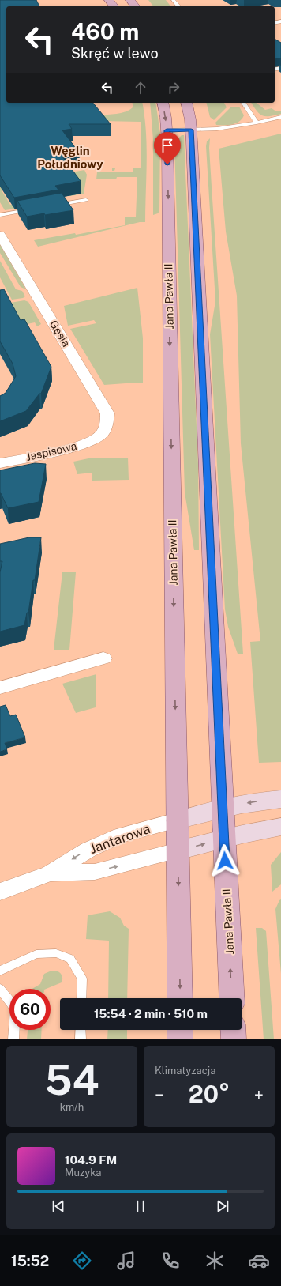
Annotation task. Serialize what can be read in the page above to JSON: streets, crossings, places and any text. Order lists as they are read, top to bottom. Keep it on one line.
{"streets":{"main road":["Jana Pawła II"],"street":["Gęsia","Jaspisowa","Jantarowa"]},"crossings":[["Jana Pawła II","Jantarowa"],["Gęsia","Jaspisowa"]],"districts":["Węglin Południowy"],"page":{"turn":["460 m","Skręć w lewo"],"limit":"60","trip":"15:54 · 2 min · 510 m","tile":[["54","km/h"],"Klimatyzacja"],"heat":["−","20°","+"],"song":["104.9 FM","Muzyka"],"tabs":"15:52"}}
